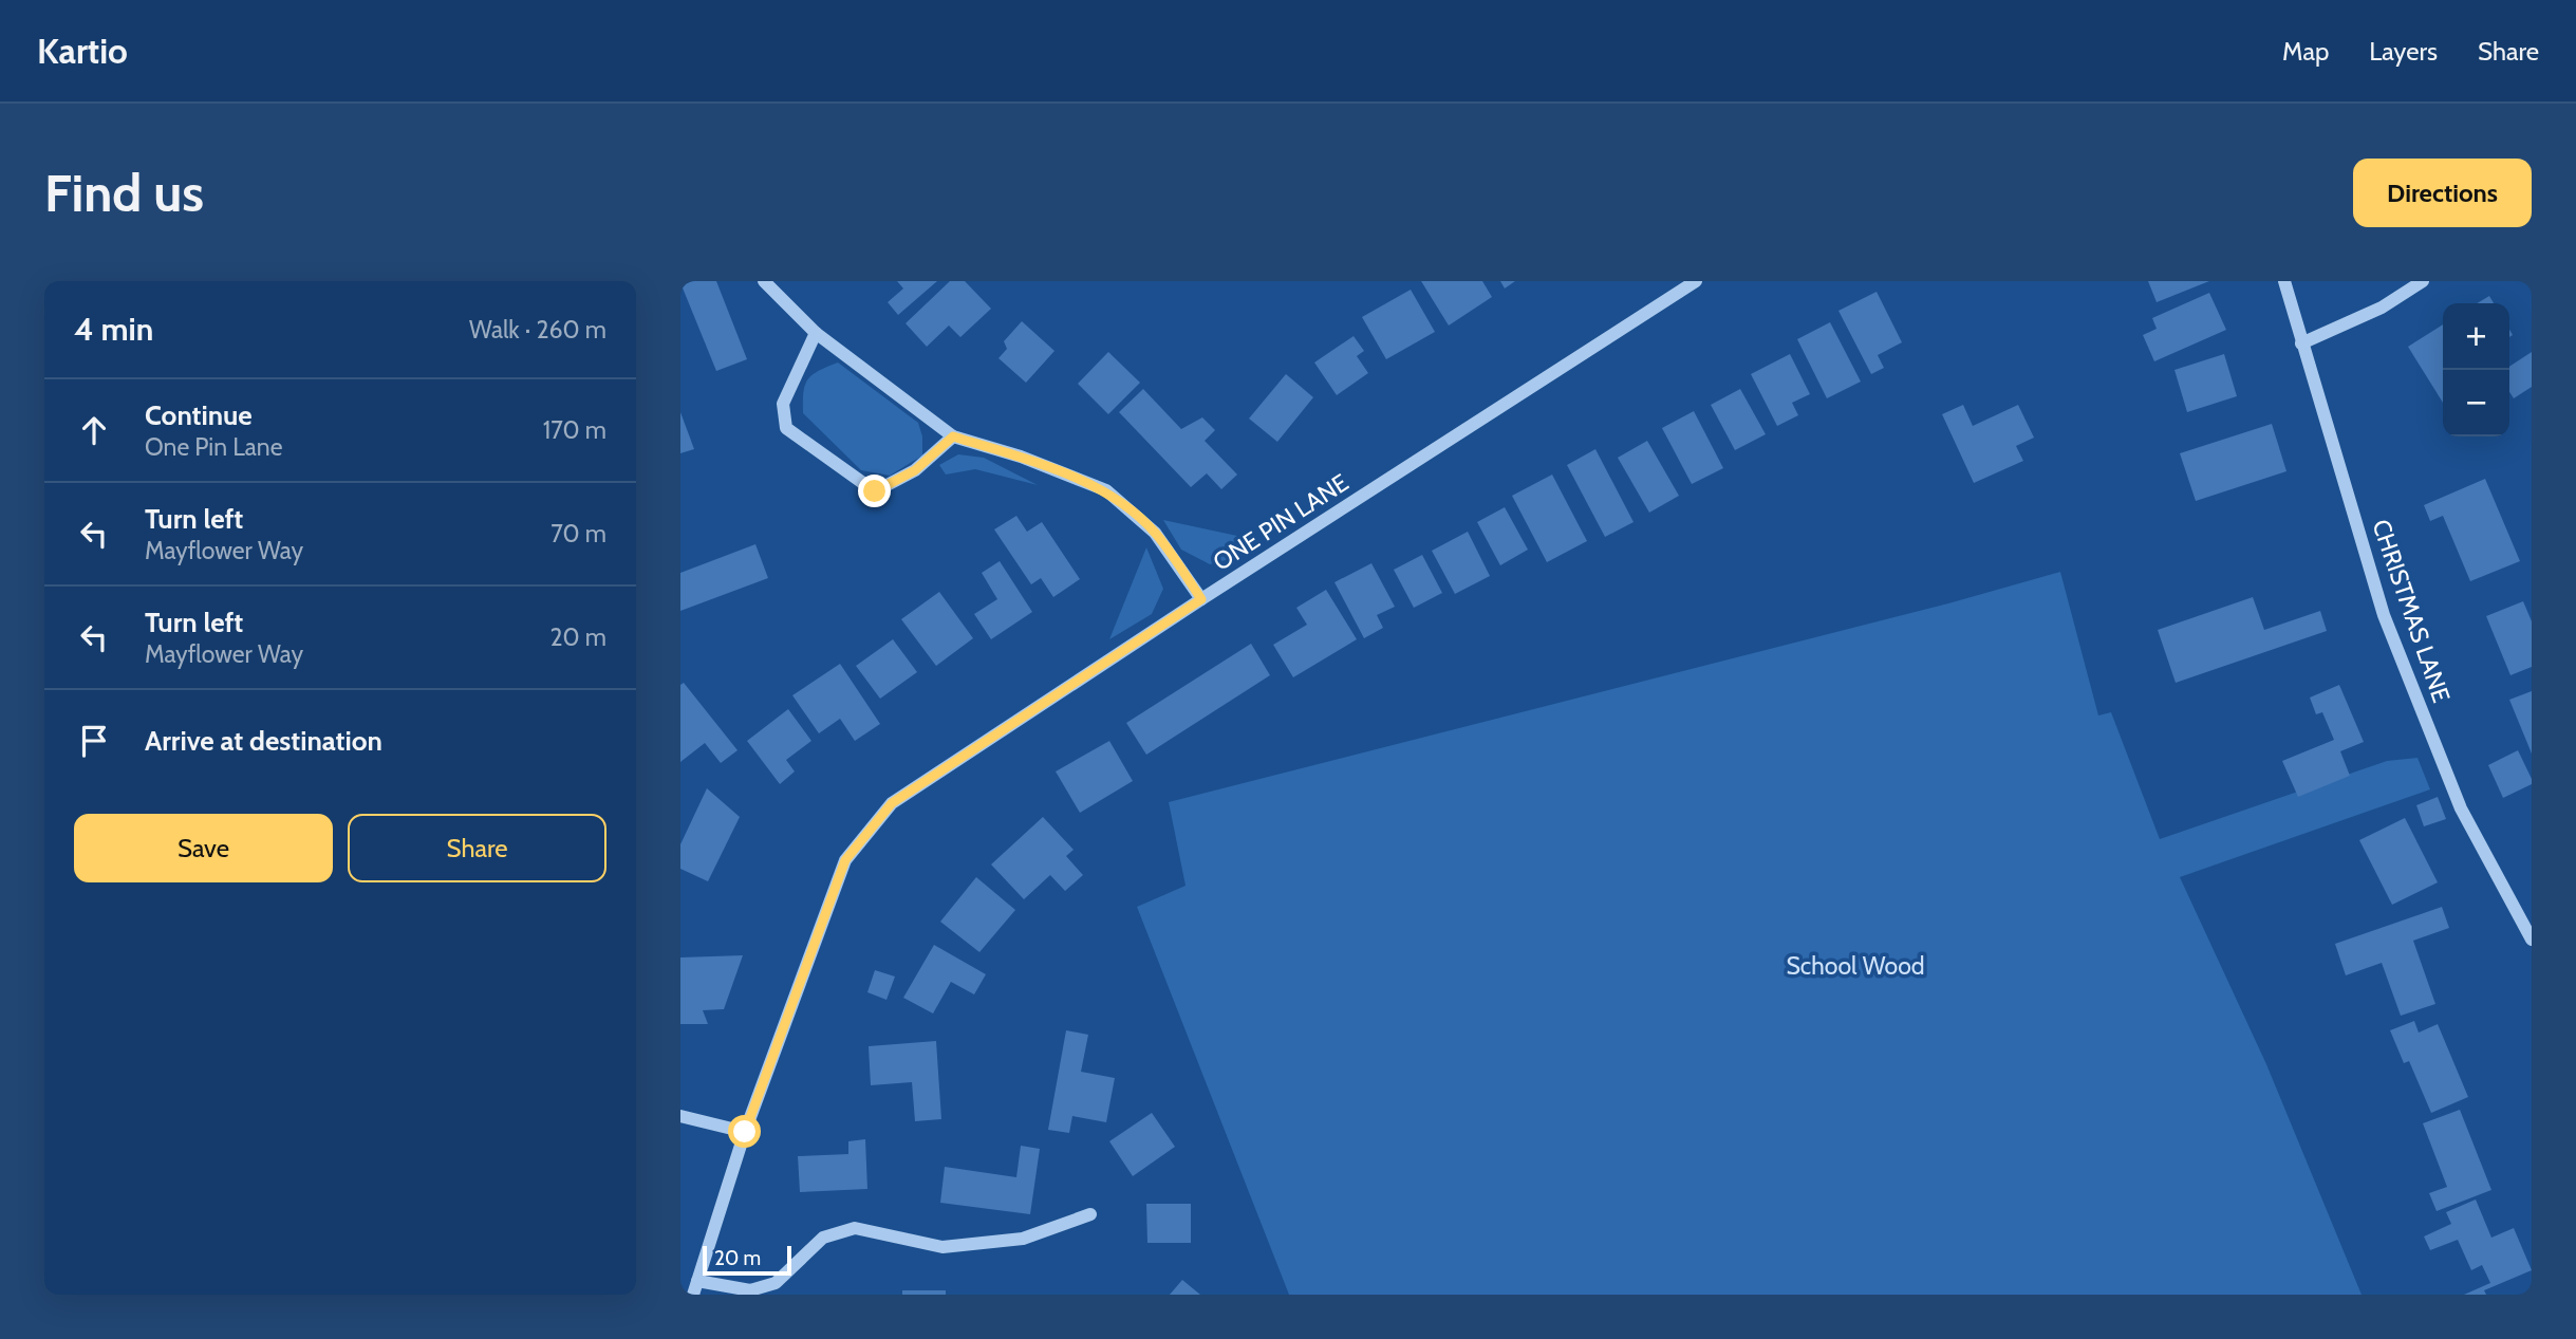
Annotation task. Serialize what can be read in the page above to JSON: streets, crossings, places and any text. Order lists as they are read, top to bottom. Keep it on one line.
{"streets":{"street":["ONE PIN LANE","CHRISTMAS LANE"]},"parks":["School Wood"],"scale_bar":"20 m","page":{"header":"Kartio","nav":["Map","Layers","Share"],"buttons":["Directions",["Save","Share"]],"title":"Find us","heading":["4 min","Walk · 260 m"],"map_buttons":["+","−"],"list":[["Continue","One Pin Lane","170 m"],["Turn left","Mayflower Way","70 m"],["Turn left","Mayflower Way","20 m"],"Arrive at destination"],"scale":"20 m"}}
